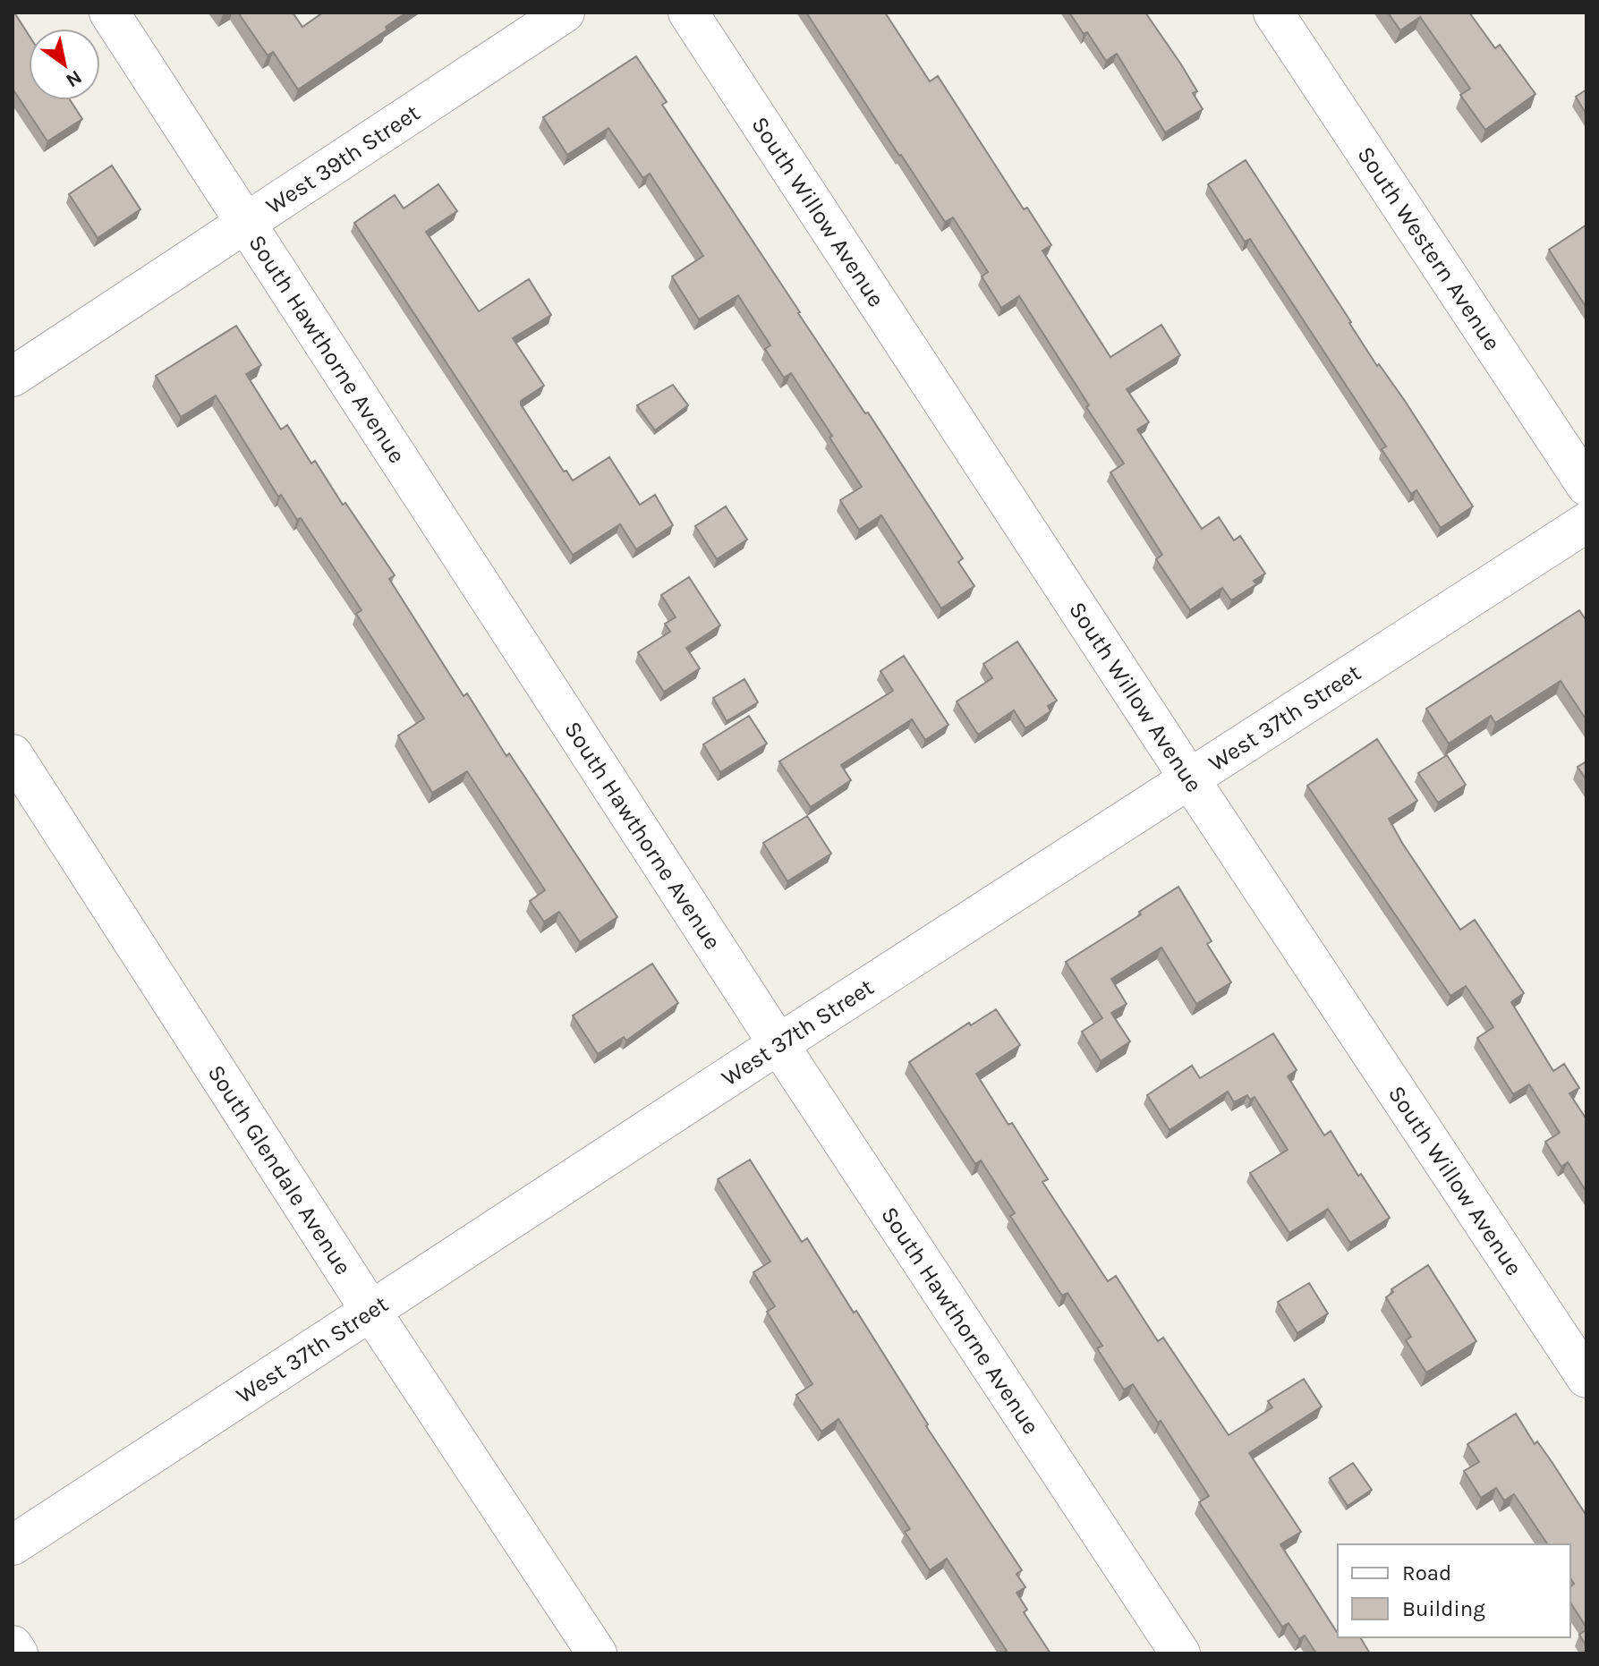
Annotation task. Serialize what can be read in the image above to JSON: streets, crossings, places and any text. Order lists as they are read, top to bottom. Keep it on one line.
{"streets":{"street":["West 39th Street","South Willow Avenue","South Western Avenue","South Hawthorne Avenue","West 37th Street","South Glendale Avenue"]},"crossings":[["West 39th Street","South Hawthorne Avenue"],["South Willow Avenue","West 37th Street"],["South Hawthorne Avenue","West 37th Street"],["West 37th Street","South Glendale Avenue"]],"legend":["Road","Building"],"north":"bottom right"}
